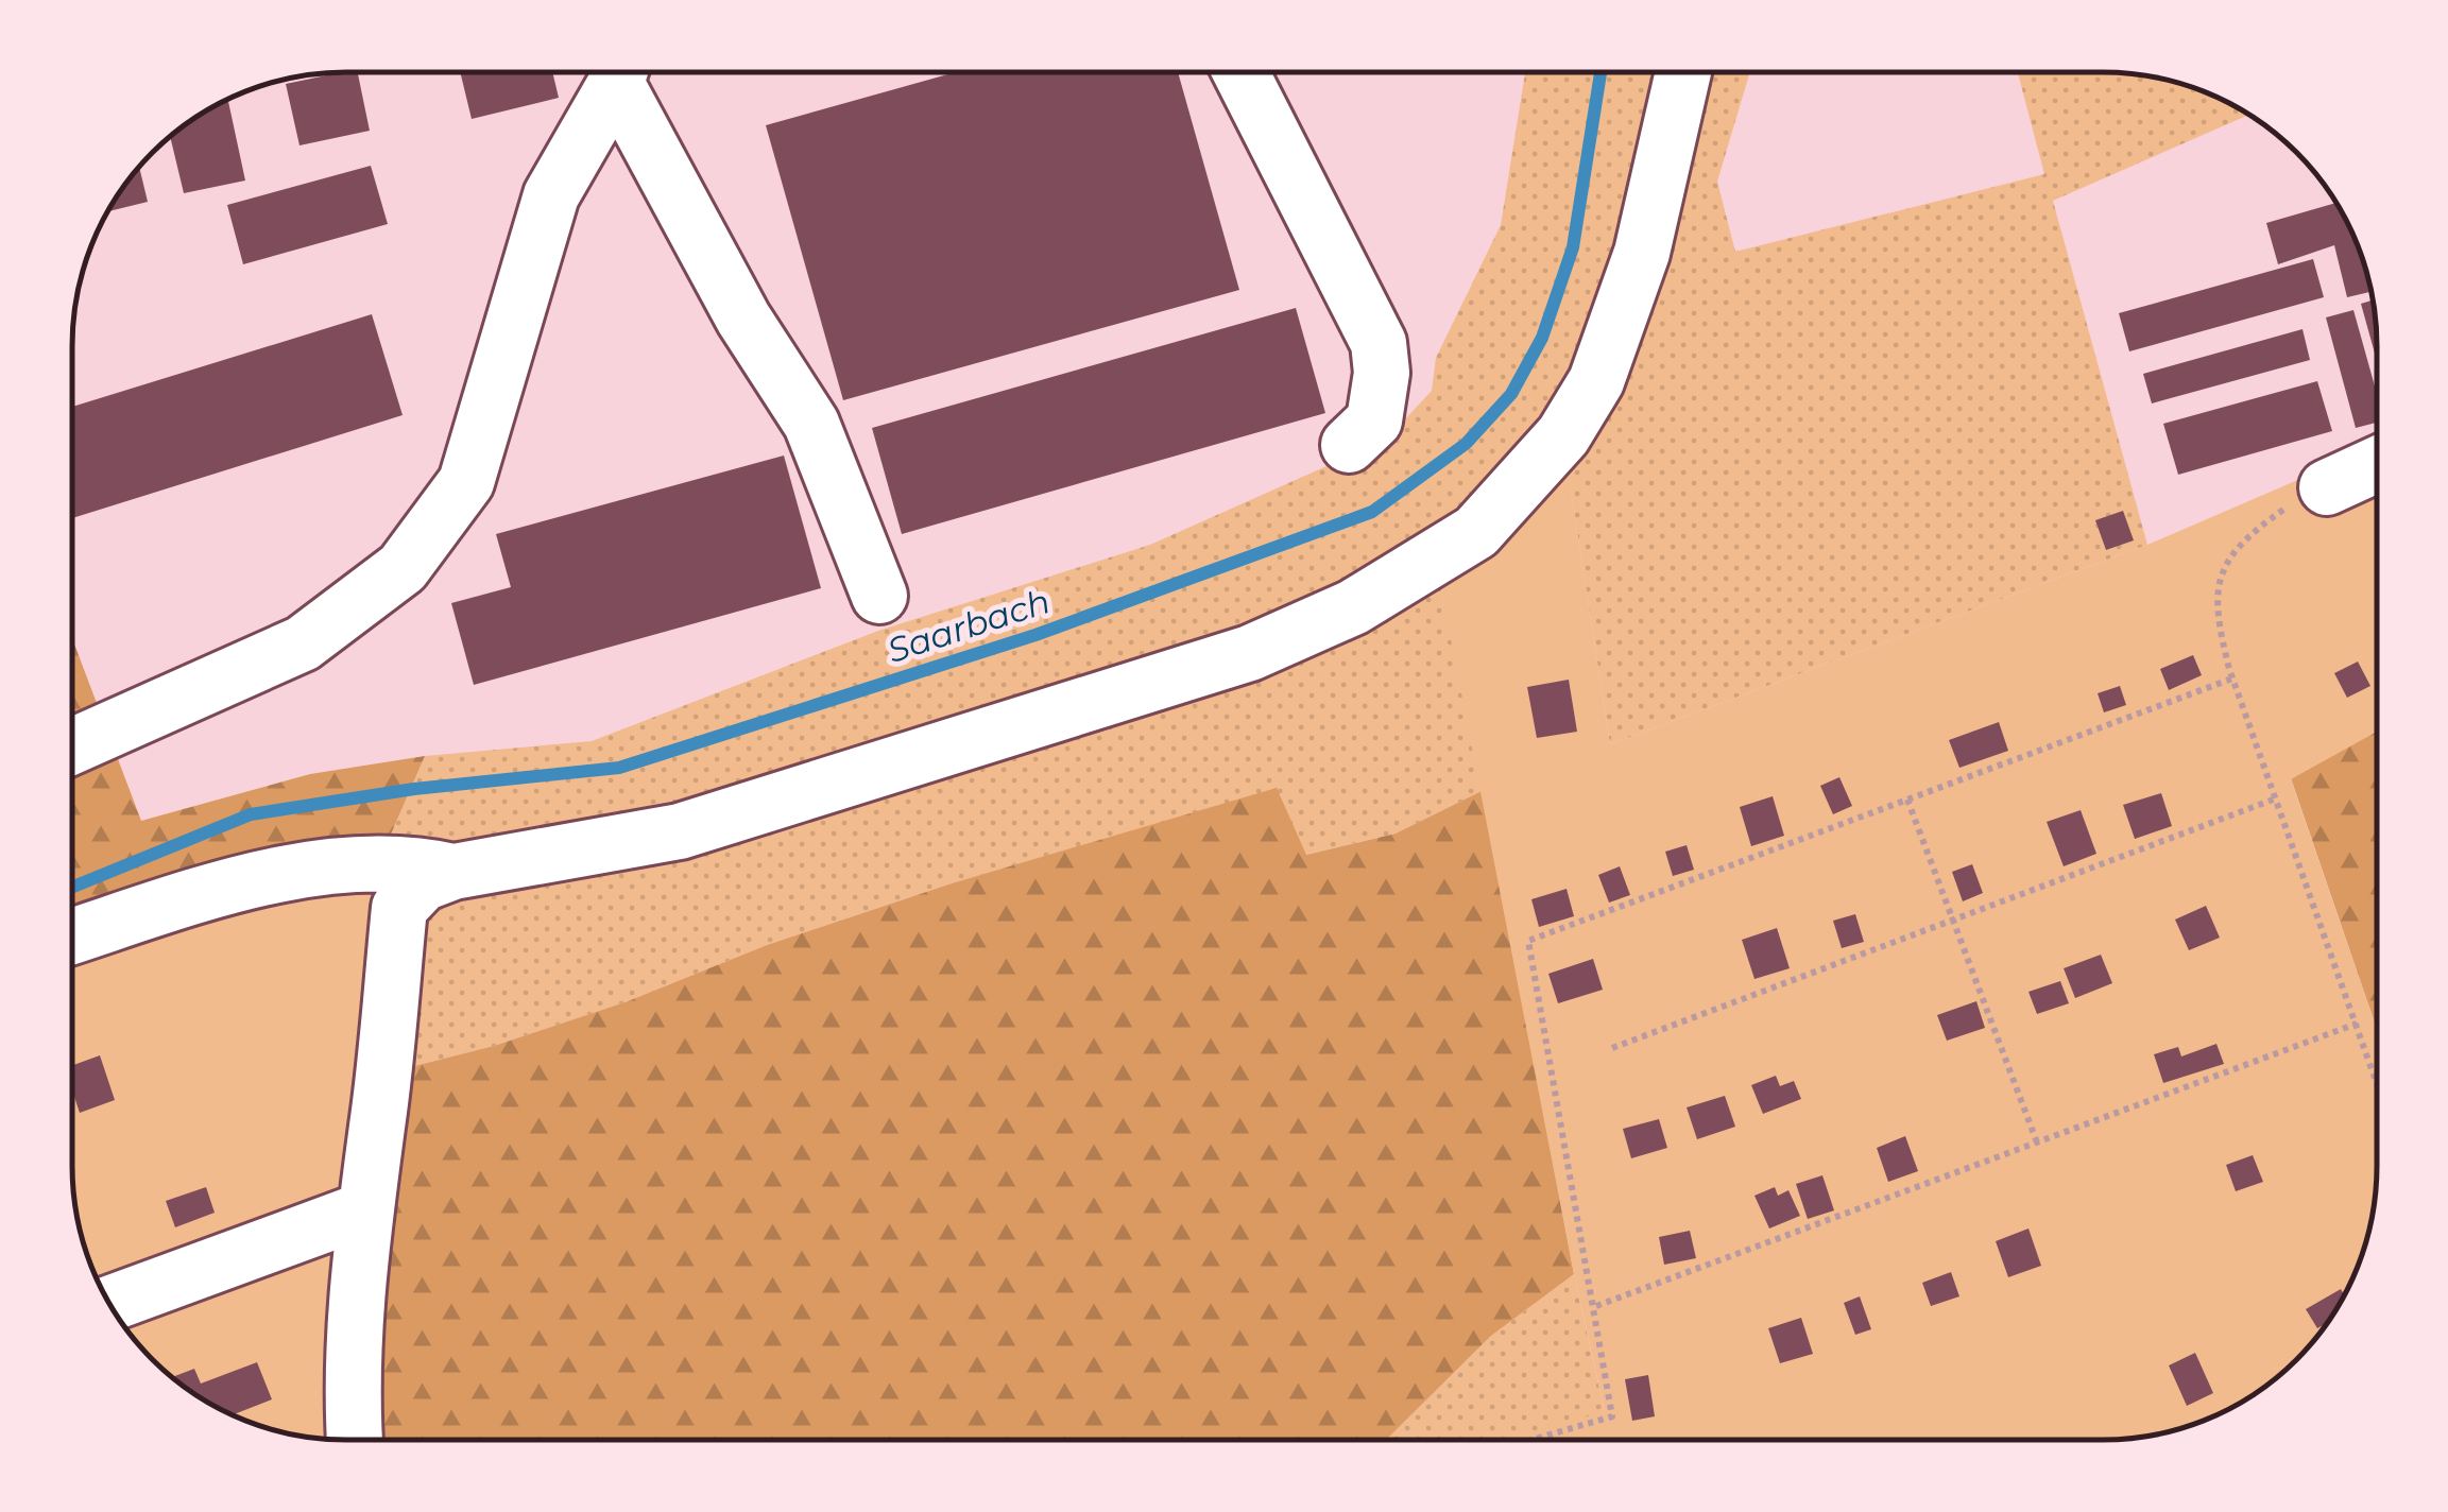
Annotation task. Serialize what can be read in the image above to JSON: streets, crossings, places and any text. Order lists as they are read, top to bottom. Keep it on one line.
{"water":["Saarbach"]}
